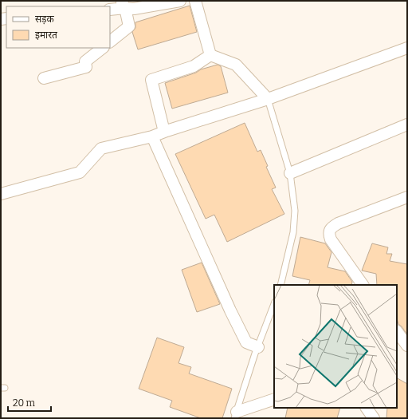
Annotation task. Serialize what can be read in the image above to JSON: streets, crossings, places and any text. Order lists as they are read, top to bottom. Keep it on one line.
{"legend":["सड़क","इमारत"],"scale_bar":"20 m"}
